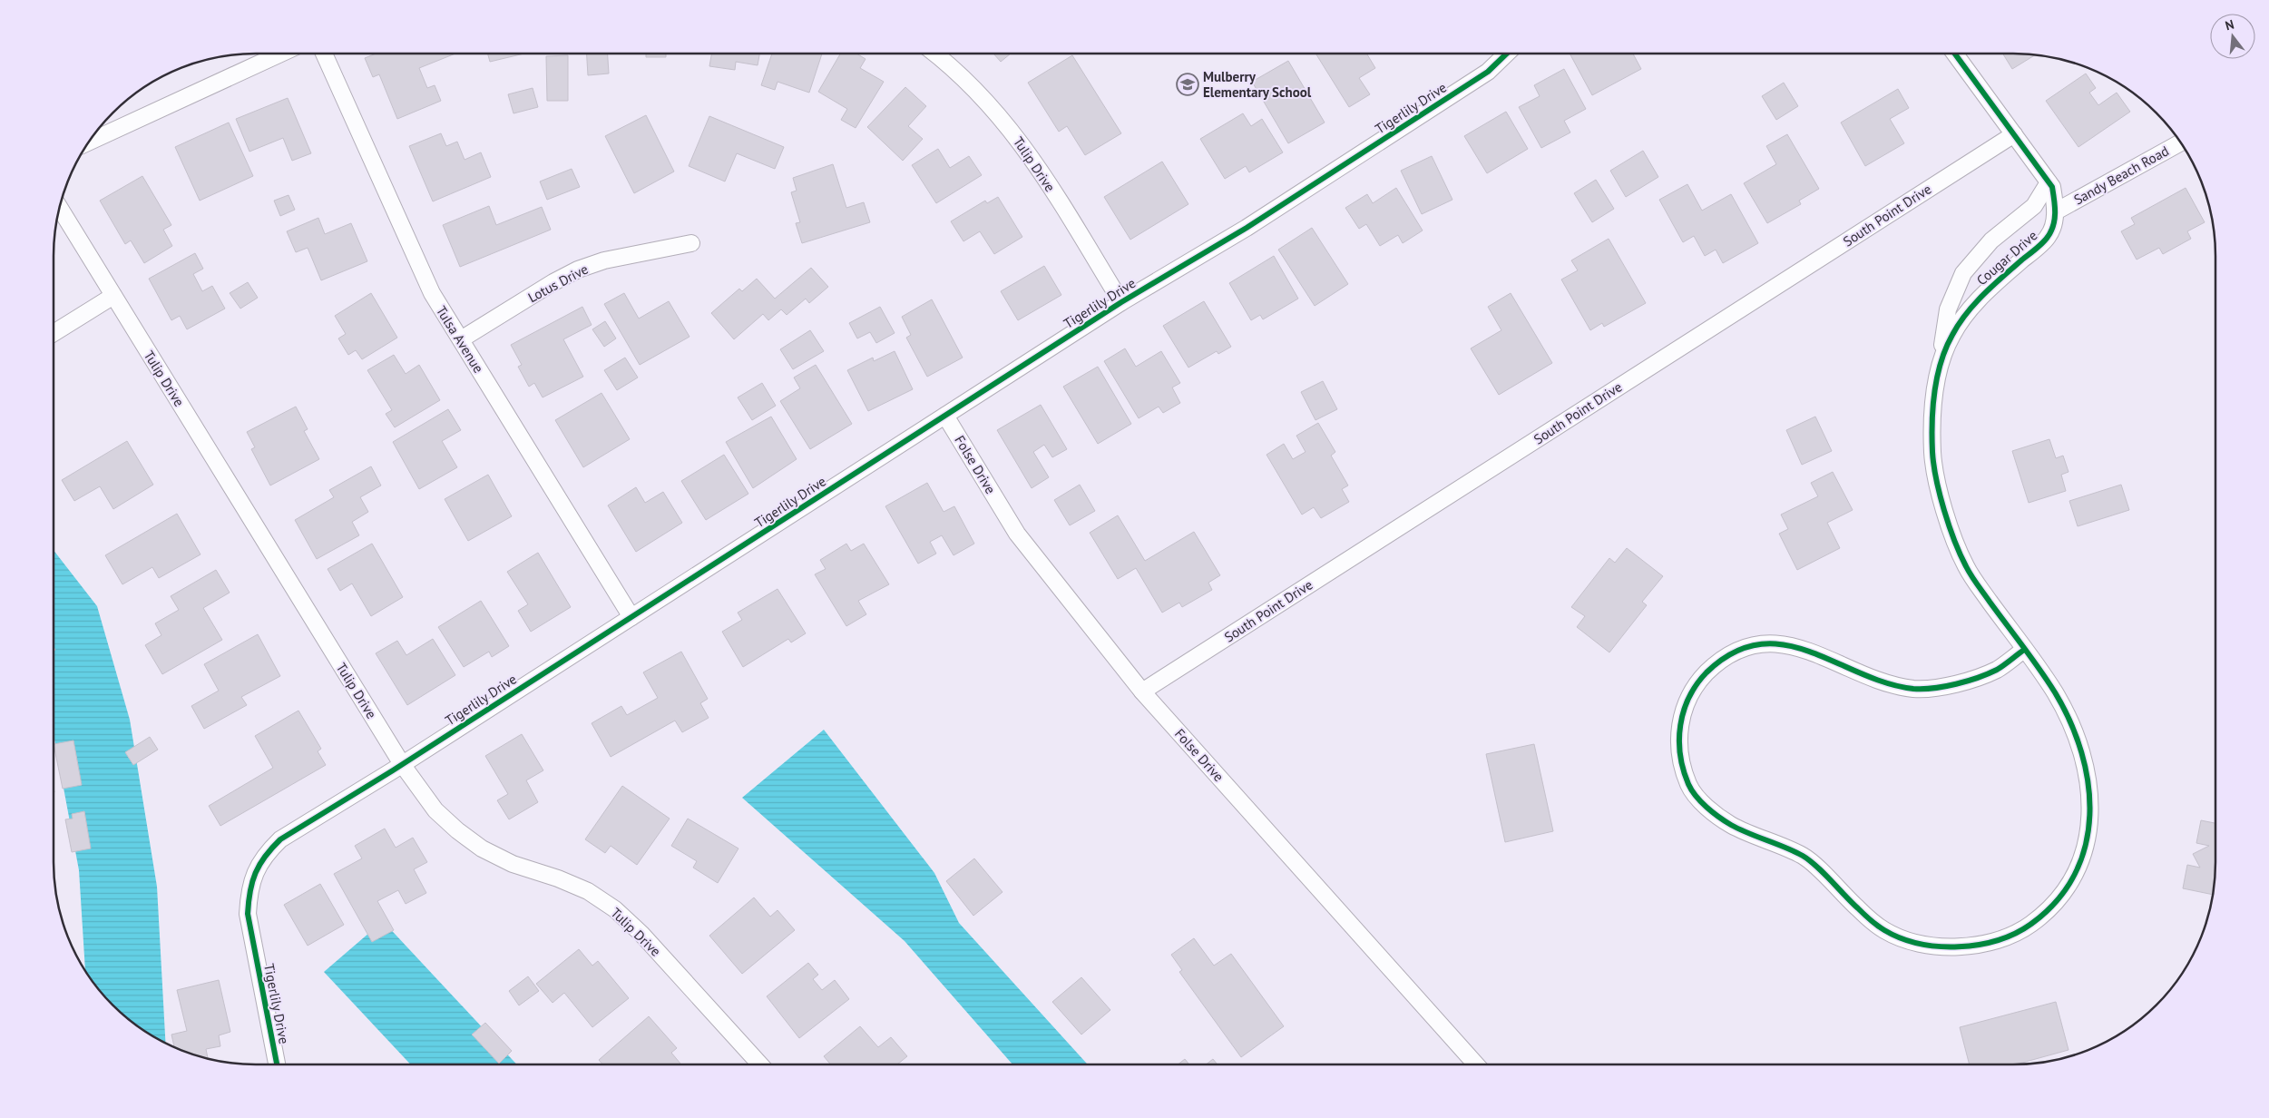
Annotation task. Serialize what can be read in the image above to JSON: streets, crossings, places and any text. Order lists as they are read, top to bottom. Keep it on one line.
{"streets":{"street":["Tigerlily Drive","Tulip Drive","Sandy Beach Road","South Point Drive","Cougar Drive","Lotus Drive","Tulsa Avenue","Folse Drive"]},"crossings":[["Tigerlily Drive","Tulip Drive"],["Tigerlily Drive","Tulsa Avenue"],["Tigerlily Drive","Folse Drive"],["Sandy Beach Road","Cougar Drive"],["South Point Drive","Cougar Drive"],["South Point Drive","Folse Drive"],["Lotus Drive","Tulsa Avenue"]],"places":{"school or university":["Mulberry Elementary School"]},"north":"top"}
